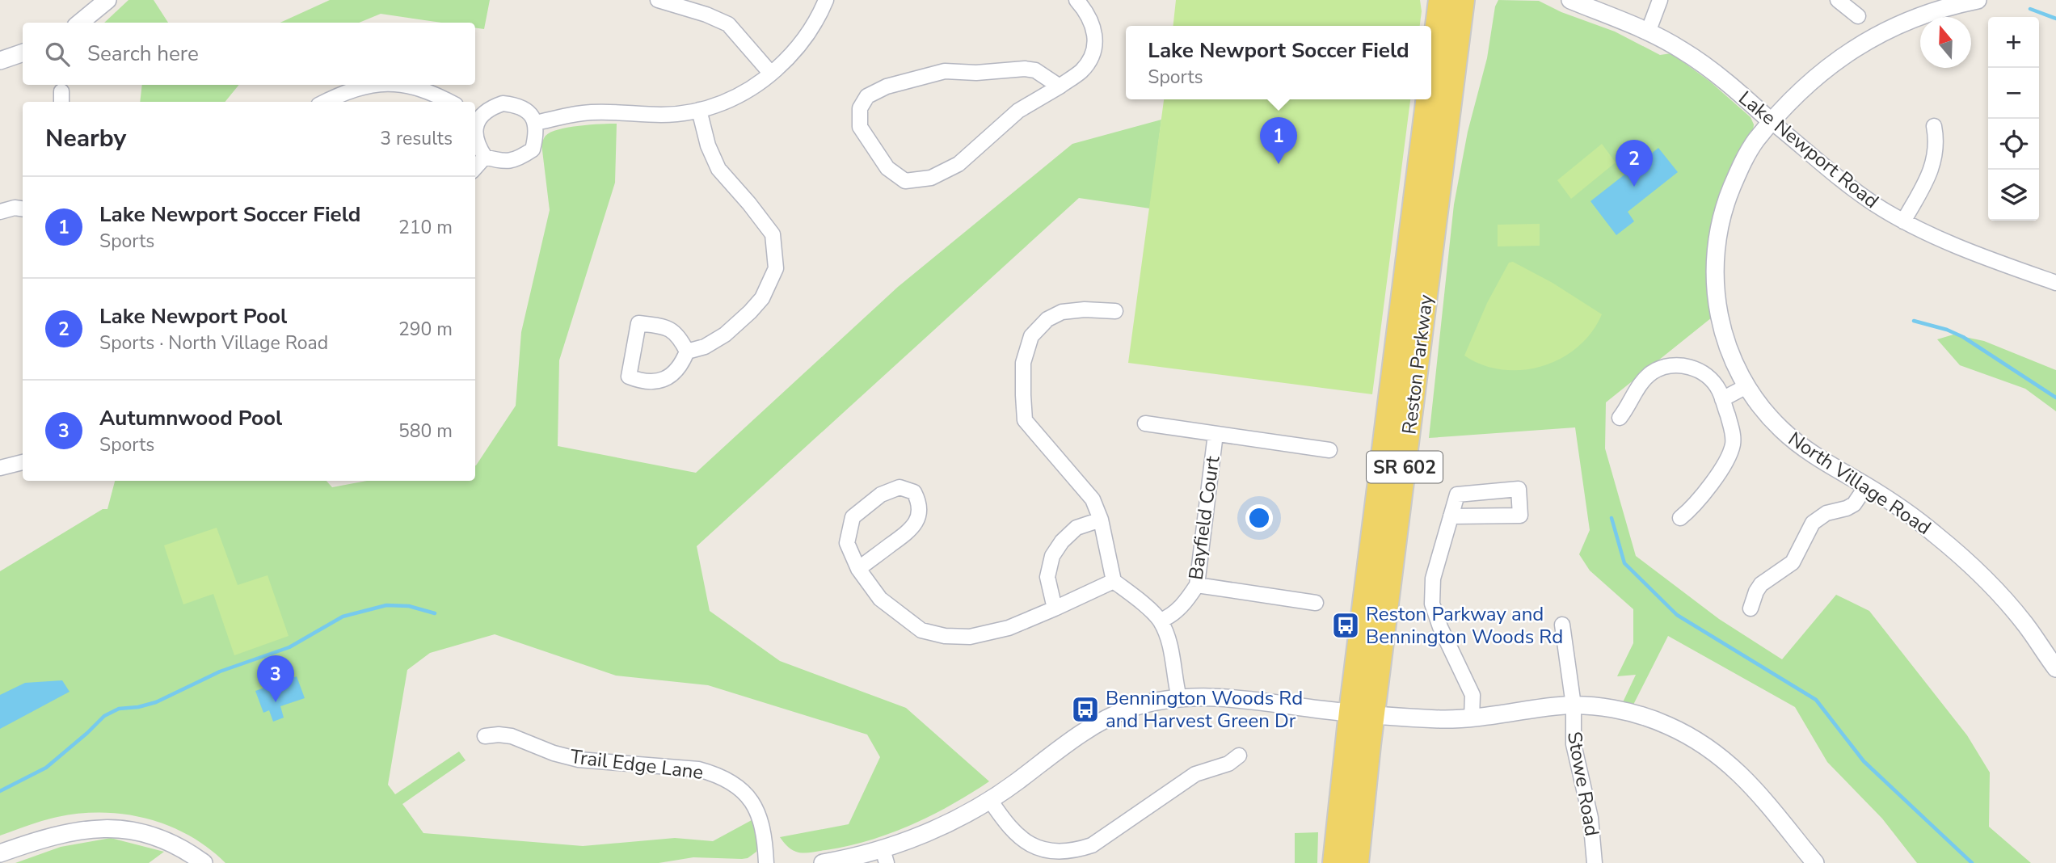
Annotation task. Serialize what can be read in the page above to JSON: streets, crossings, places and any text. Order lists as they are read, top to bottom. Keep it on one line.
{"streets":{"main road":["Reston Parkway","SR 602"],"street":["Lake Newport Road","North Village Road","Bayfield Court","Trail Edge Lane","Stowe Road"]},"crossings":[["Lake Newport Road","North Village Road"]],"places":{"bus stop":["Reston Parkway and Bennington Woods Rd","Bennington Woods Rd and Harvest Green Dr"]},"north":"top","page":{"map_buttons":["+","−"],"search":"Search here","popup":["Lake Newport Soccer Field","Sports"],"heading":["Nearby","3 results"],"pins":["1","2","3"],"list":[{"mark":"1","name":"Lake Newport Soccer Field","note":"Sports","value":"210 m"},{"mark":"2","name":"Lake Newport Pool","note":"Sports · North Village Road","value":"290 m"},{"mark":"3","name":"Autumnwood Pool","note":"Sports","value":"580 m"}]}}
